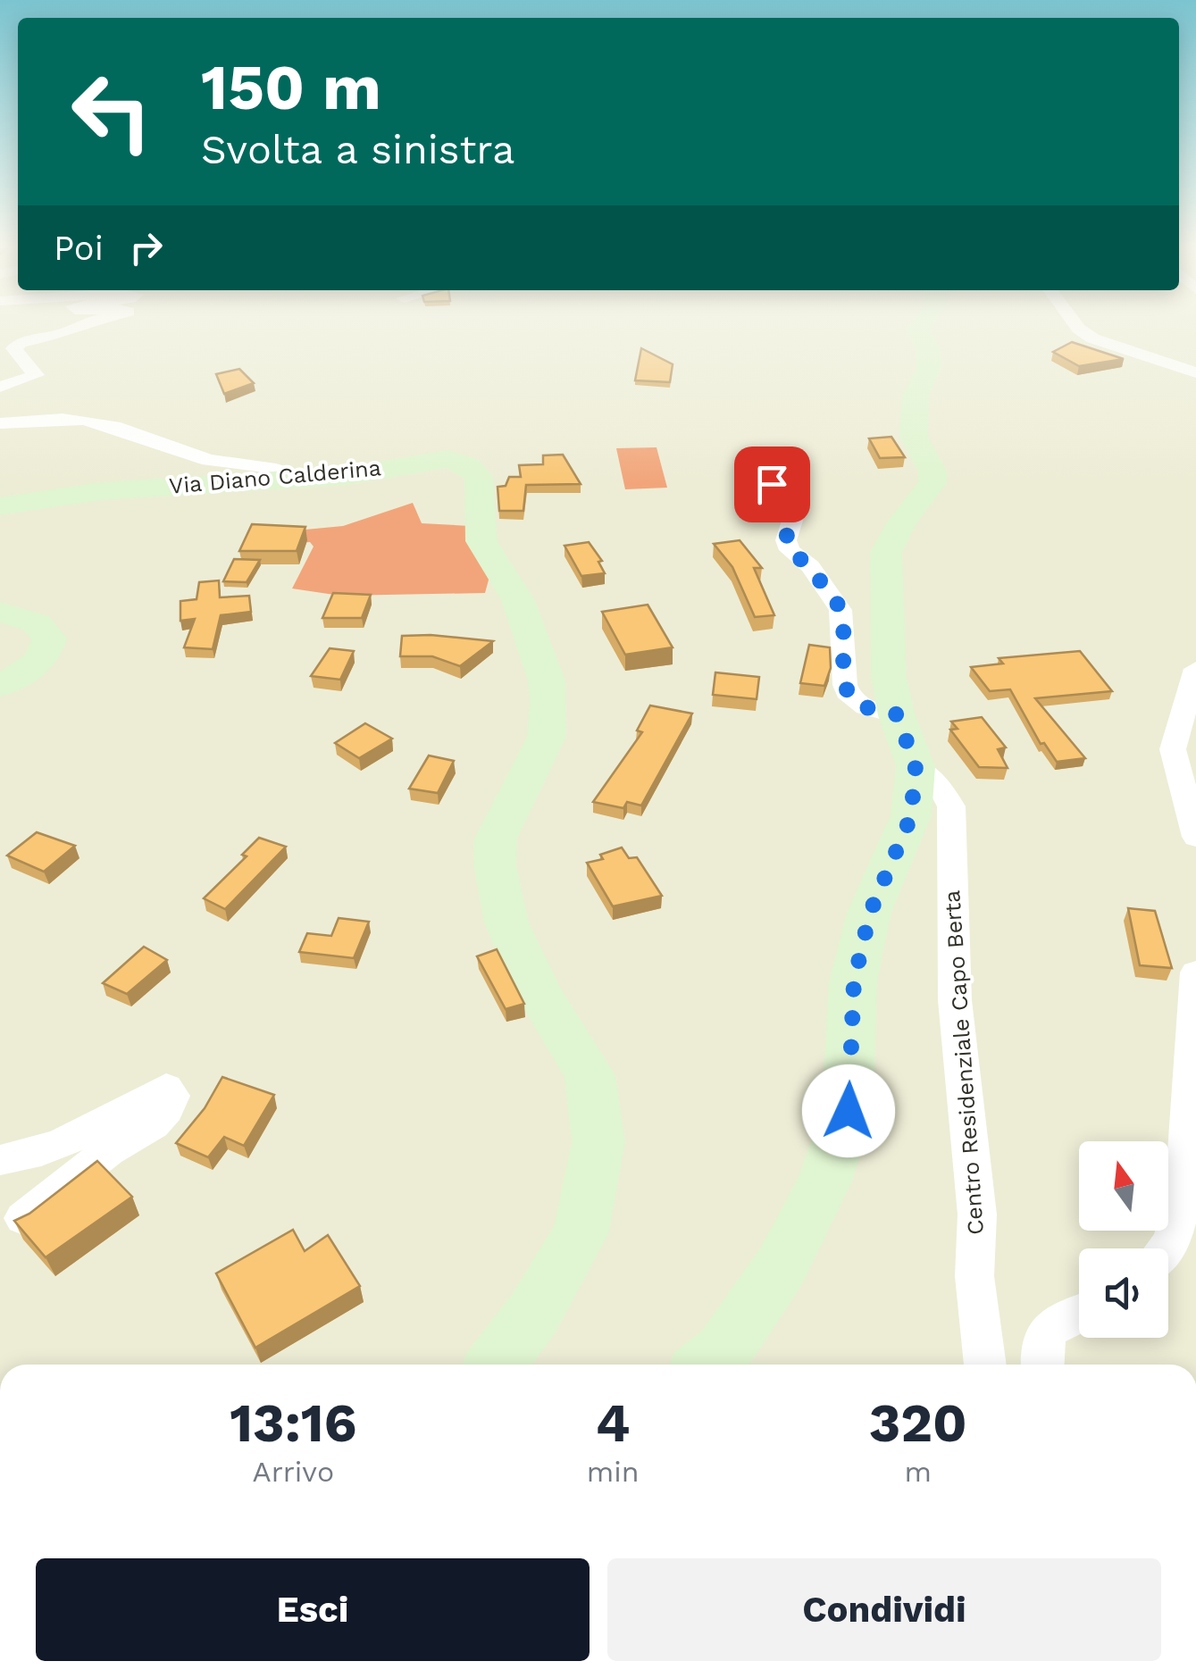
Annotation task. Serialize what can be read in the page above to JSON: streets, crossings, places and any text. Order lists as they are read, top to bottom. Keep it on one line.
{"streets":{"main road":["Via Diano Calderina"],"street":["Centro Residenziale Capo Berta"]},"north":"top","page":{"turn":["150 m","Svolta a sinistra"],"then":"Poi","eta":["13:16","Arrivo","4","min","320","m"],"buttons":["Esci","Condividi"]}}
